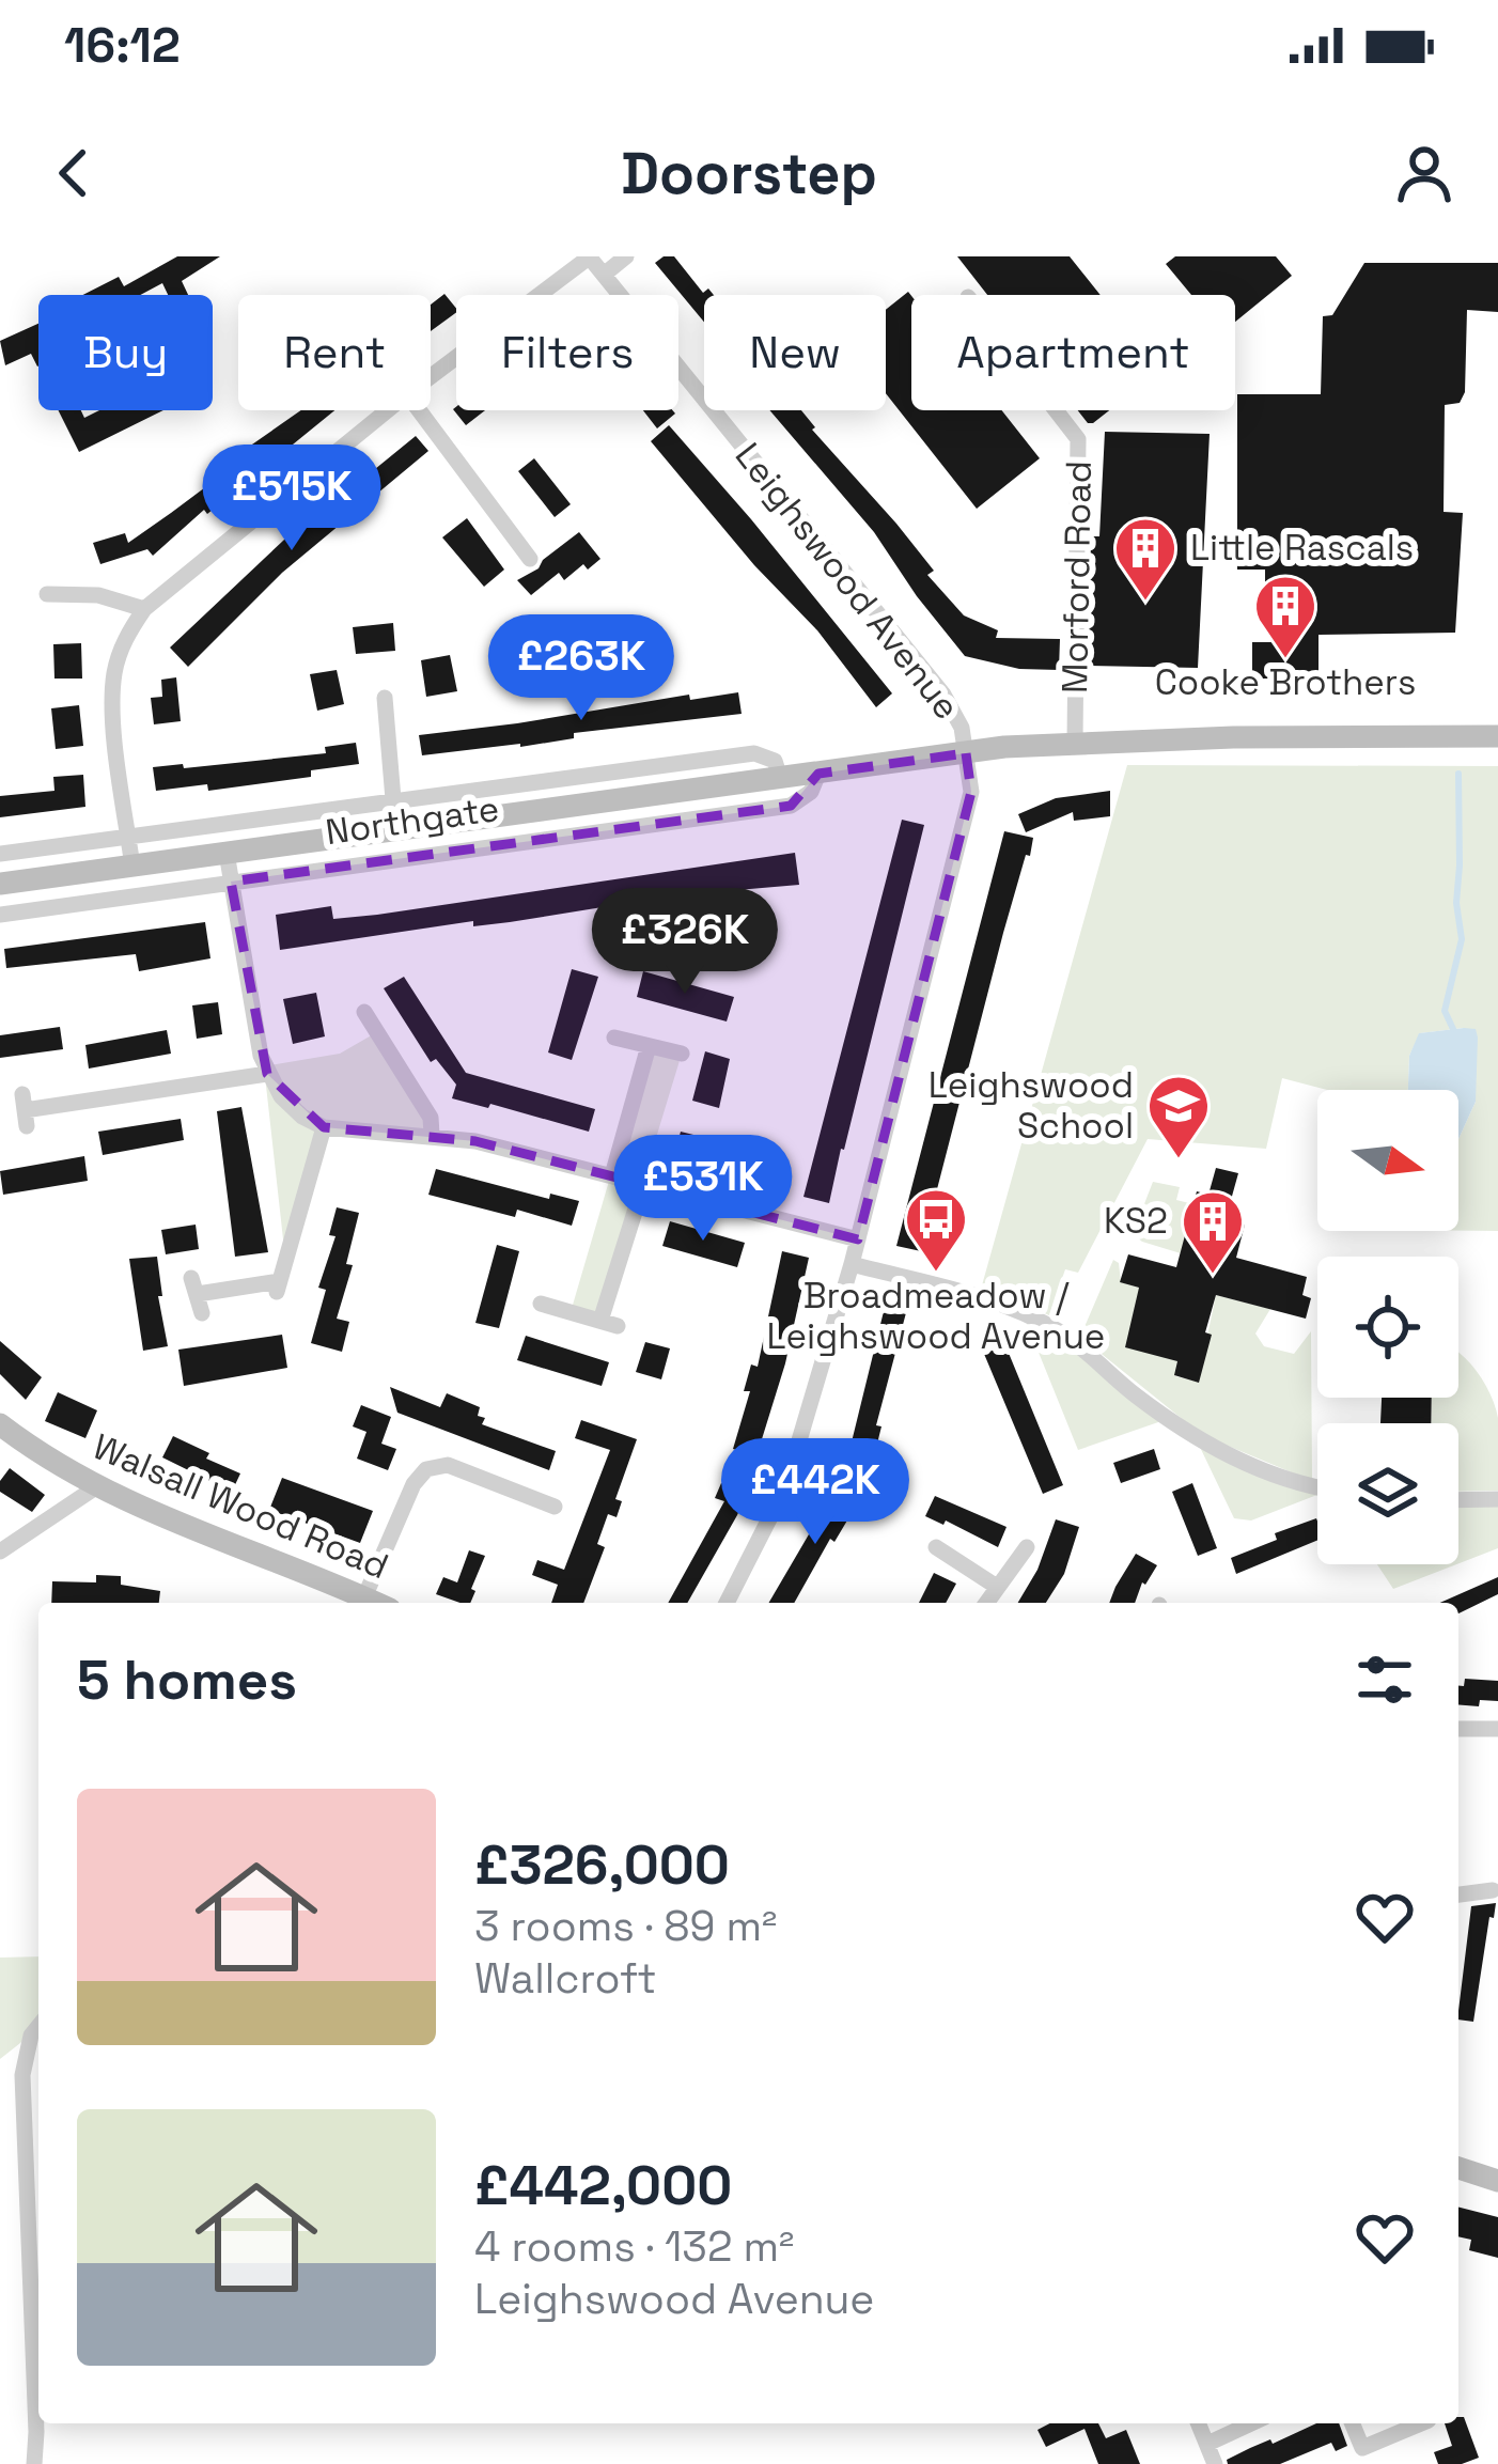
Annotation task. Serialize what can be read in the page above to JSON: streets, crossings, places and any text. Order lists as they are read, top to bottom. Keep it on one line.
{"streets":{"main road":["Northgate","Walsall Wood Road"],"street":["Morford Road","Leighswood Avenue"]},"crossings":[["Morford Road","Northgate"],["Leighswood Avenue","Northgate"]],"places":{"building":["Little Rascals","Cooke Brothers","KS2"],"school or university":["Leighswood School"],"bus stop":["Broadmeadow / Leighswood Avenue"]},"north":"right","page":{"status":"16:12","header":"Doorstep","chip":["Buy","Rent","Filters","New","Apartment"],"price":["£515K","£263K","£326K","£531K","£442K"],"heading":"5 homes","list":[{"name":"£326,000","note":"3 rooms · 89 m² · Wallcroft"},{"name":"£442,000","note":"4 rooms · 132 m² · Leighswood Avenue"}]}}
